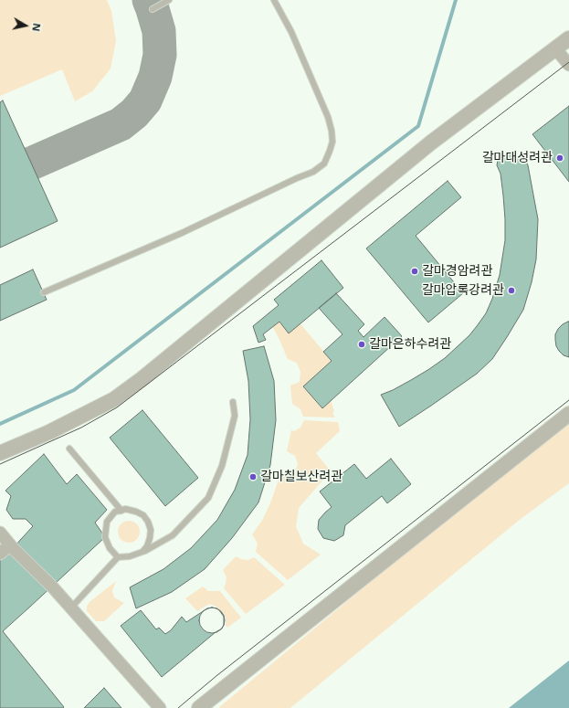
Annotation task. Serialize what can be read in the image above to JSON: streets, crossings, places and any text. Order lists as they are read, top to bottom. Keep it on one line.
{"places":["갈마대성려관","갈마경암려관","갈마압록강려관","갈마은하수려관","갈마칠보산려관"],"north":"right"}
